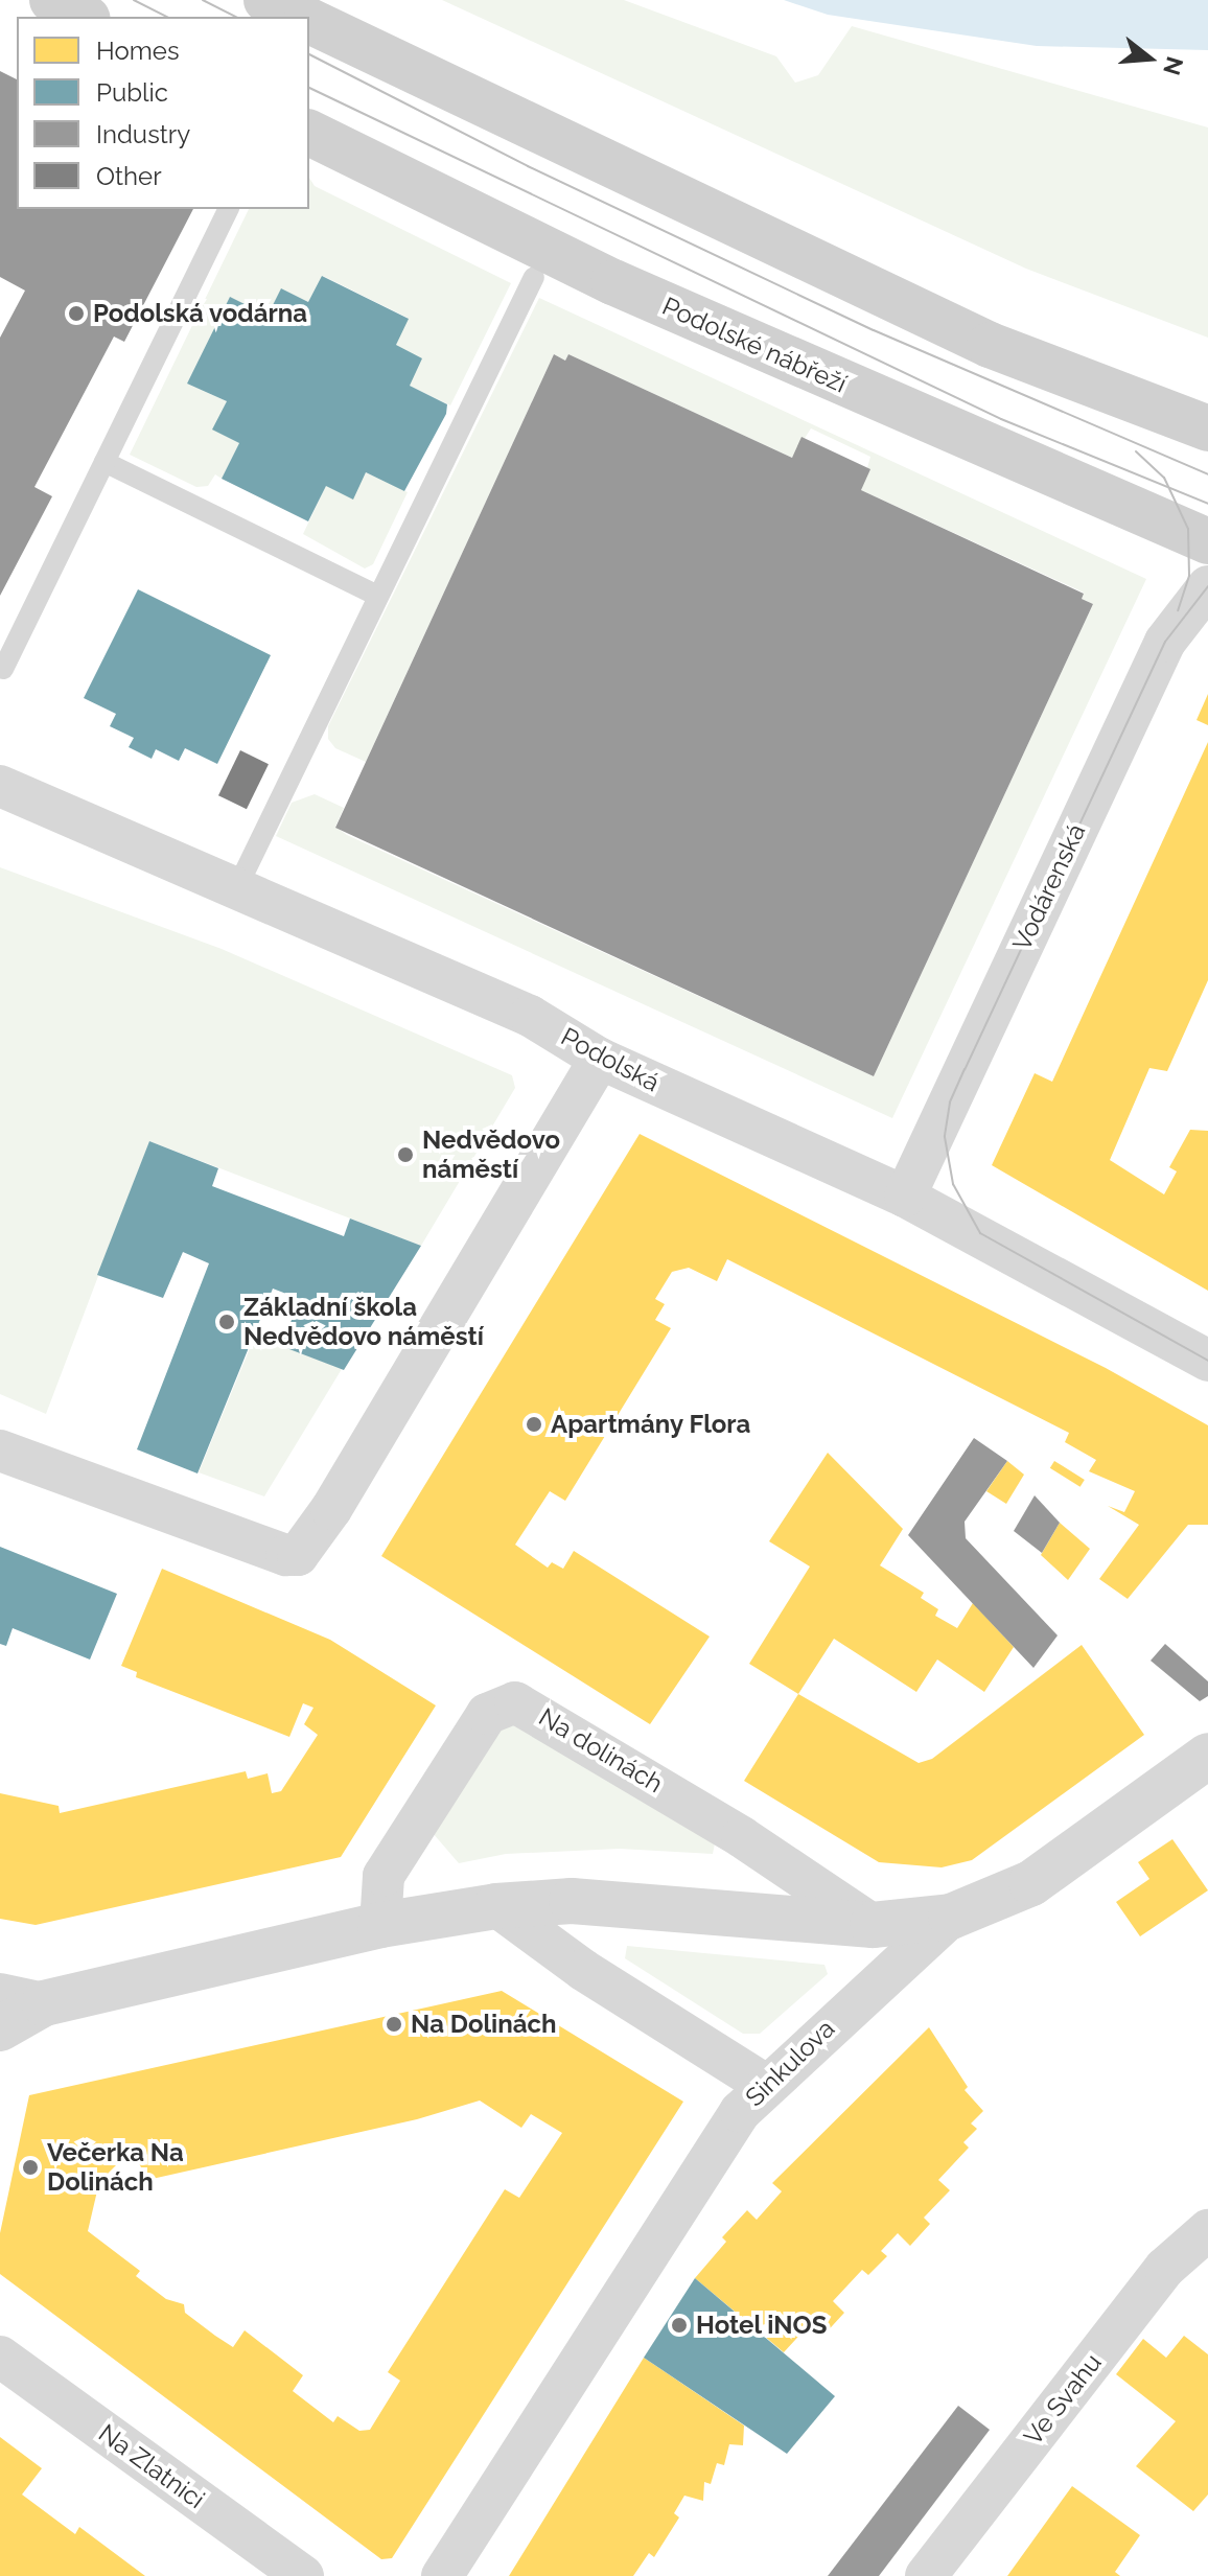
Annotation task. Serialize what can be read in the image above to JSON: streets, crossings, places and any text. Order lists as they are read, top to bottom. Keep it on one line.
{"streets":{"main road":["Podolské nábřeží"],"street":["Vodárenská","Podolská","Na dolinách","Sinkulova","Ve Svahu","Na Zlatnici"]},"crossings":[["Vodárenská","Podolská"]],"places":["Podolská vodárna","Nedvědovo náměstí","Základní škola Nedvědovo náměstí","Apartmány Flora","Na Dolinách","Večerka Na Dolinách","Hotel iNOS"],"legend":["Homes","Public","Industry","Other"],"north":"right"}
